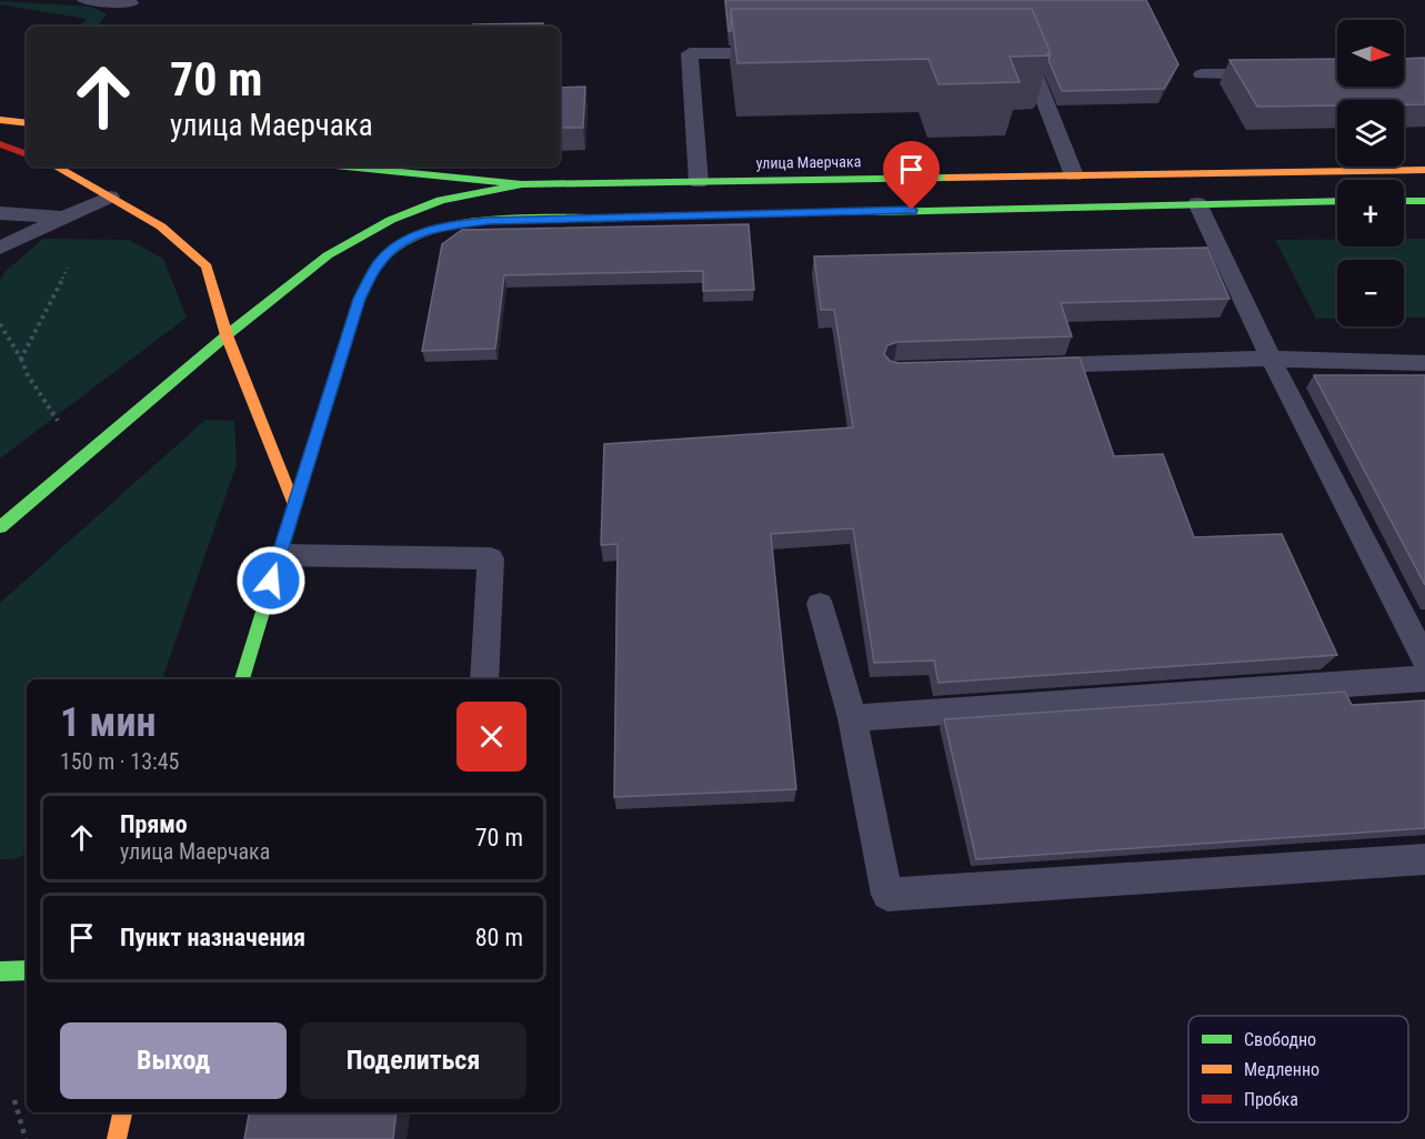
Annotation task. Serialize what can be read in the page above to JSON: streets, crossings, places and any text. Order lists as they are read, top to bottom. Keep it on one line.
{"streets":{"main road":["улица Маерчака"]},"legend":["Свободно","Медленно","Пробка"],"north":"right","page":{"map_buttons":["+","−"],"turn":["70 m","улица Маерчака"],"heading":["1 мин","150 m · 13:45"],"list":[{"name":"Прямо","note":"улица Маерчака","value":"70 m"},{"name":"Пункт назначения","value":"80 m"}],"buttons":["Выход","Поделиться"]}}
